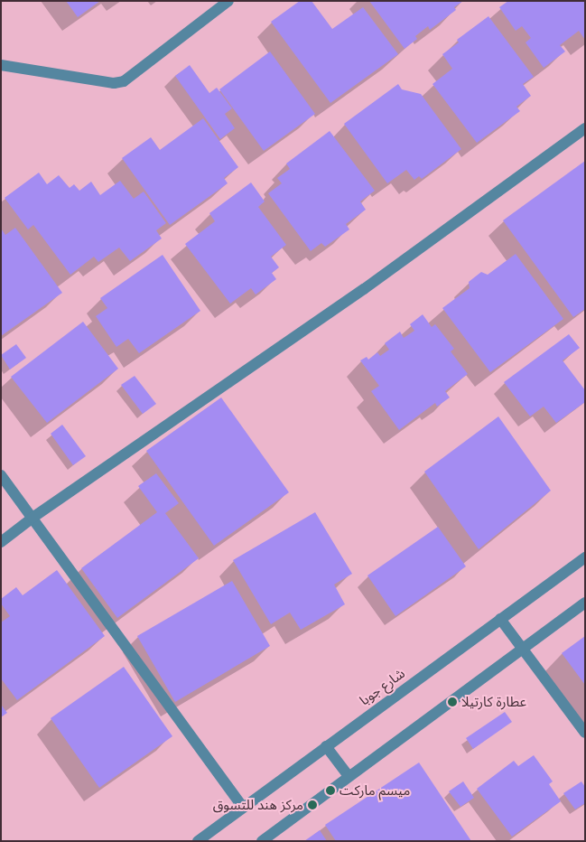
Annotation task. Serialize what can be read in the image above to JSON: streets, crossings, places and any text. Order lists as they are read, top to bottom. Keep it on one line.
{"streets":{"street":["شارع جوبا"]},"places":["عطارة كارتيلا","ميسم ماركت","مركز هند للتسوق"]}
